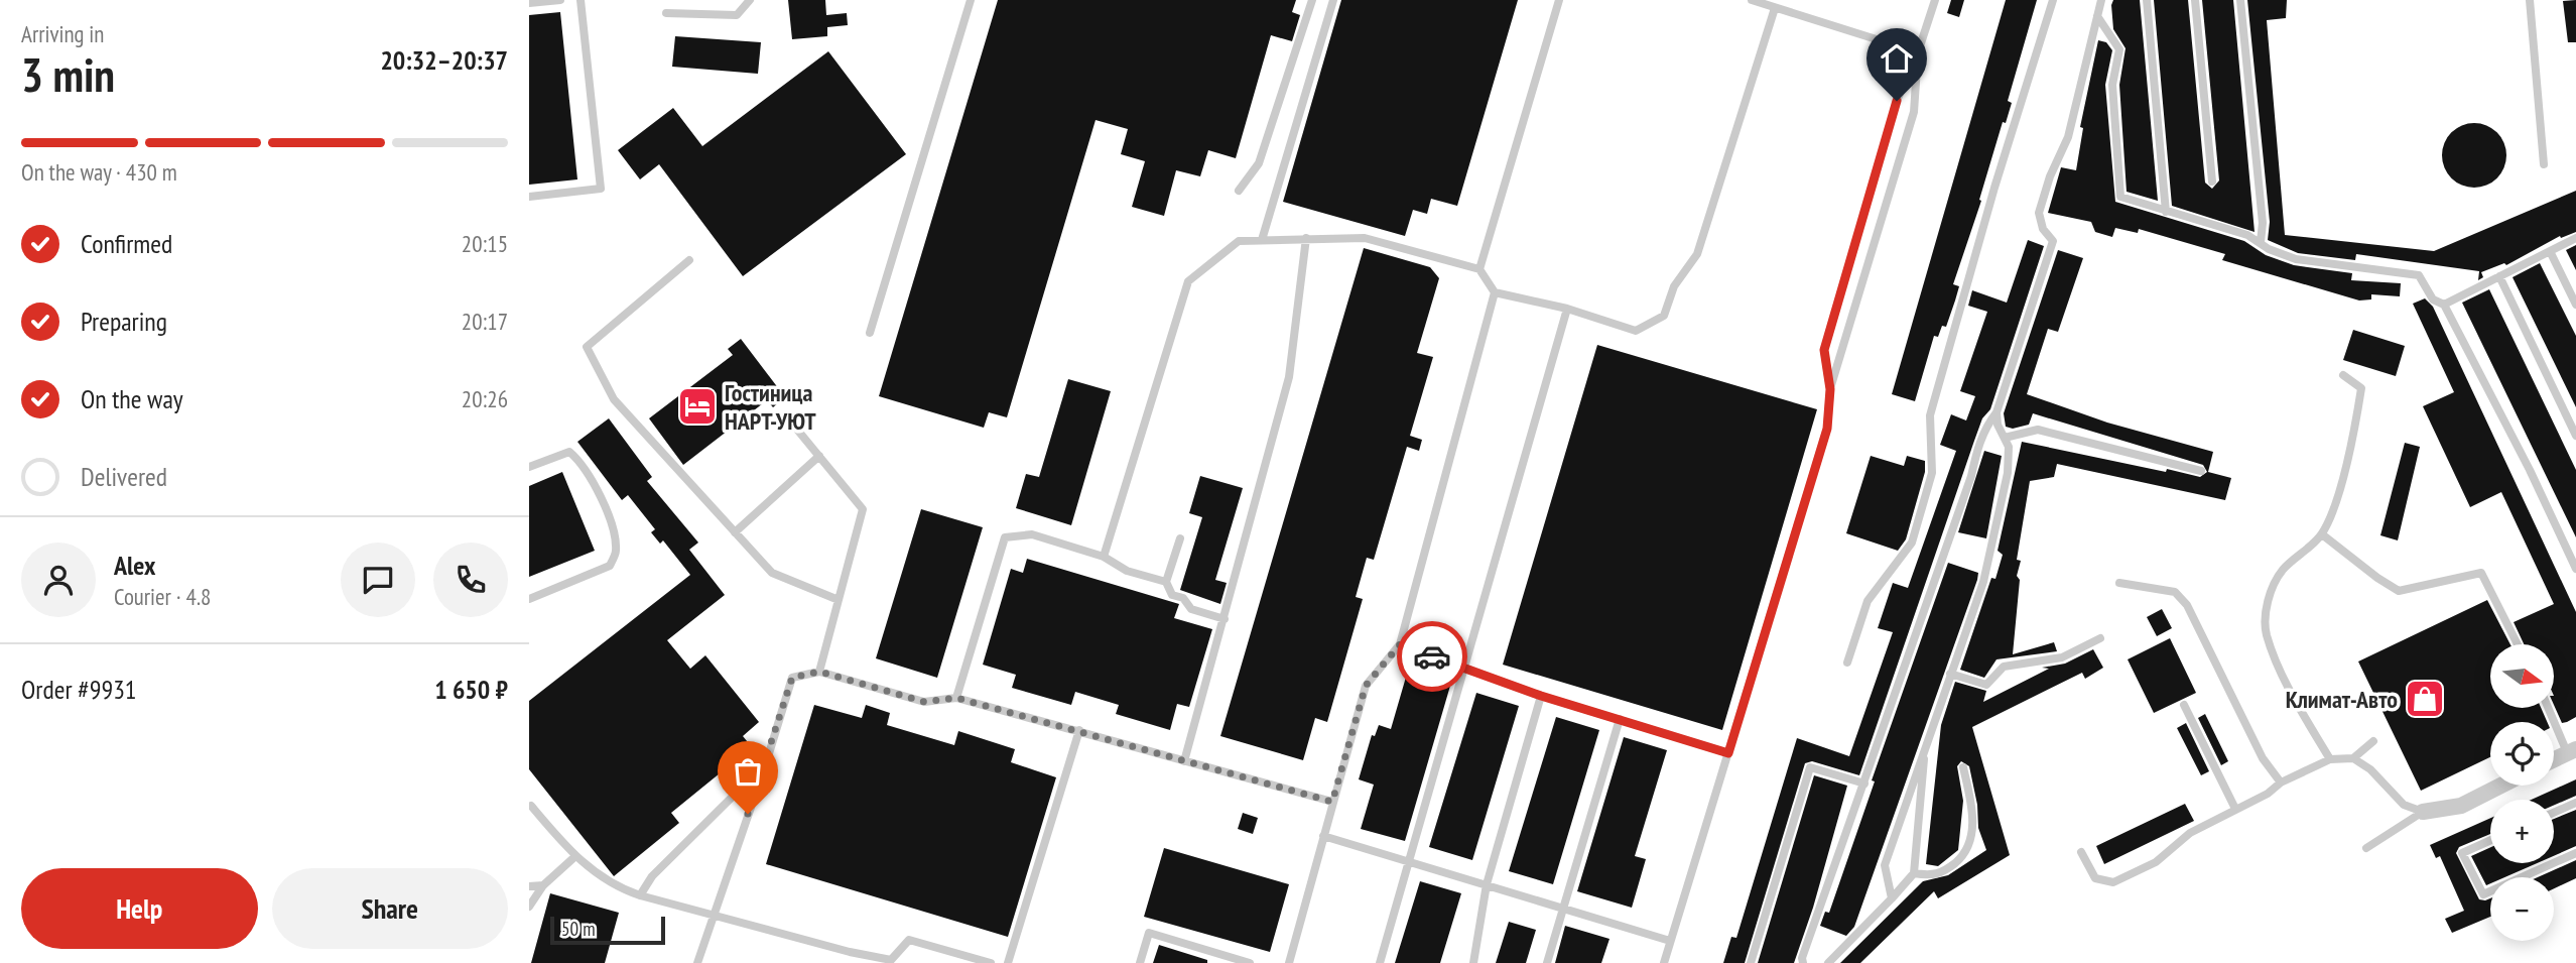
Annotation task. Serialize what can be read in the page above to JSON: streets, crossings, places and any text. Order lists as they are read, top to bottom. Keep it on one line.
{"places":{"hotel":["Гостиница НАРТ-УЮТ"],"shop":["Климат-Авто"]},"scale_bar":"50 m","north":"right","page":{"heading":["3 min","Arriving in","20:32–20:37"],"panel":["Alex","Courier · 4.8","Order #9931","1 650 ₽"],"bar":"On the way · 430 m","list":[["Confirmed","20:15"],["Preparing","20:17"],["On the way","20:26"],"Delivered"],"map_buttons":["+","−"],"buttons":["Help","Share"],"scale":"50 m"}}
